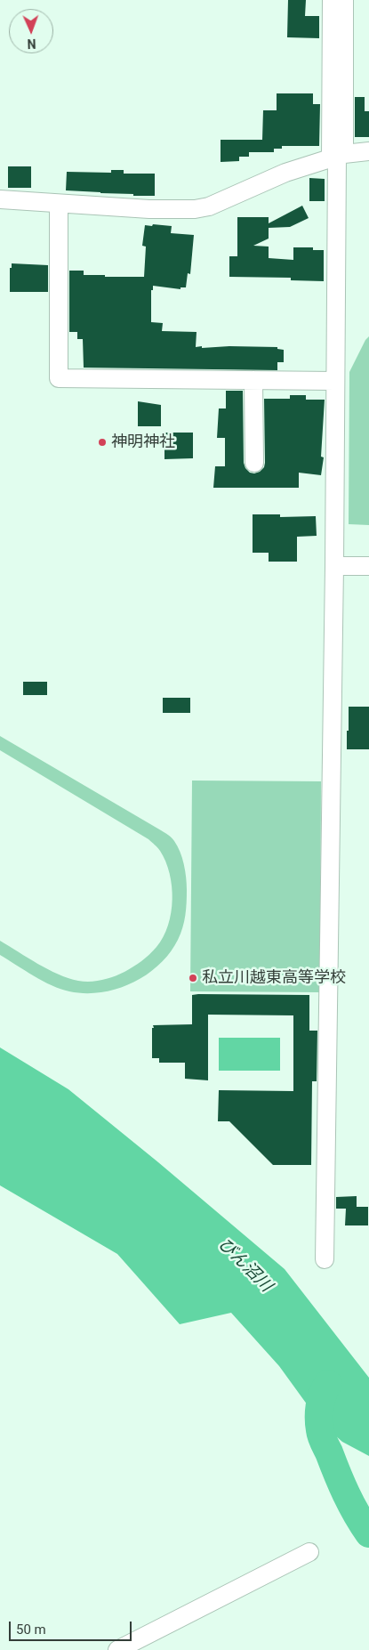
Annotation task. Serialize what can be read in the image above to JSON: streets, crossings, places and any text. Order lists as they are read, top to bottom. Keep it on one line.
{"water":["びん沼川"],"places":["神明神社","私立川越東高等学校"],"scale_bar":"50 m","north":"bottom"}
